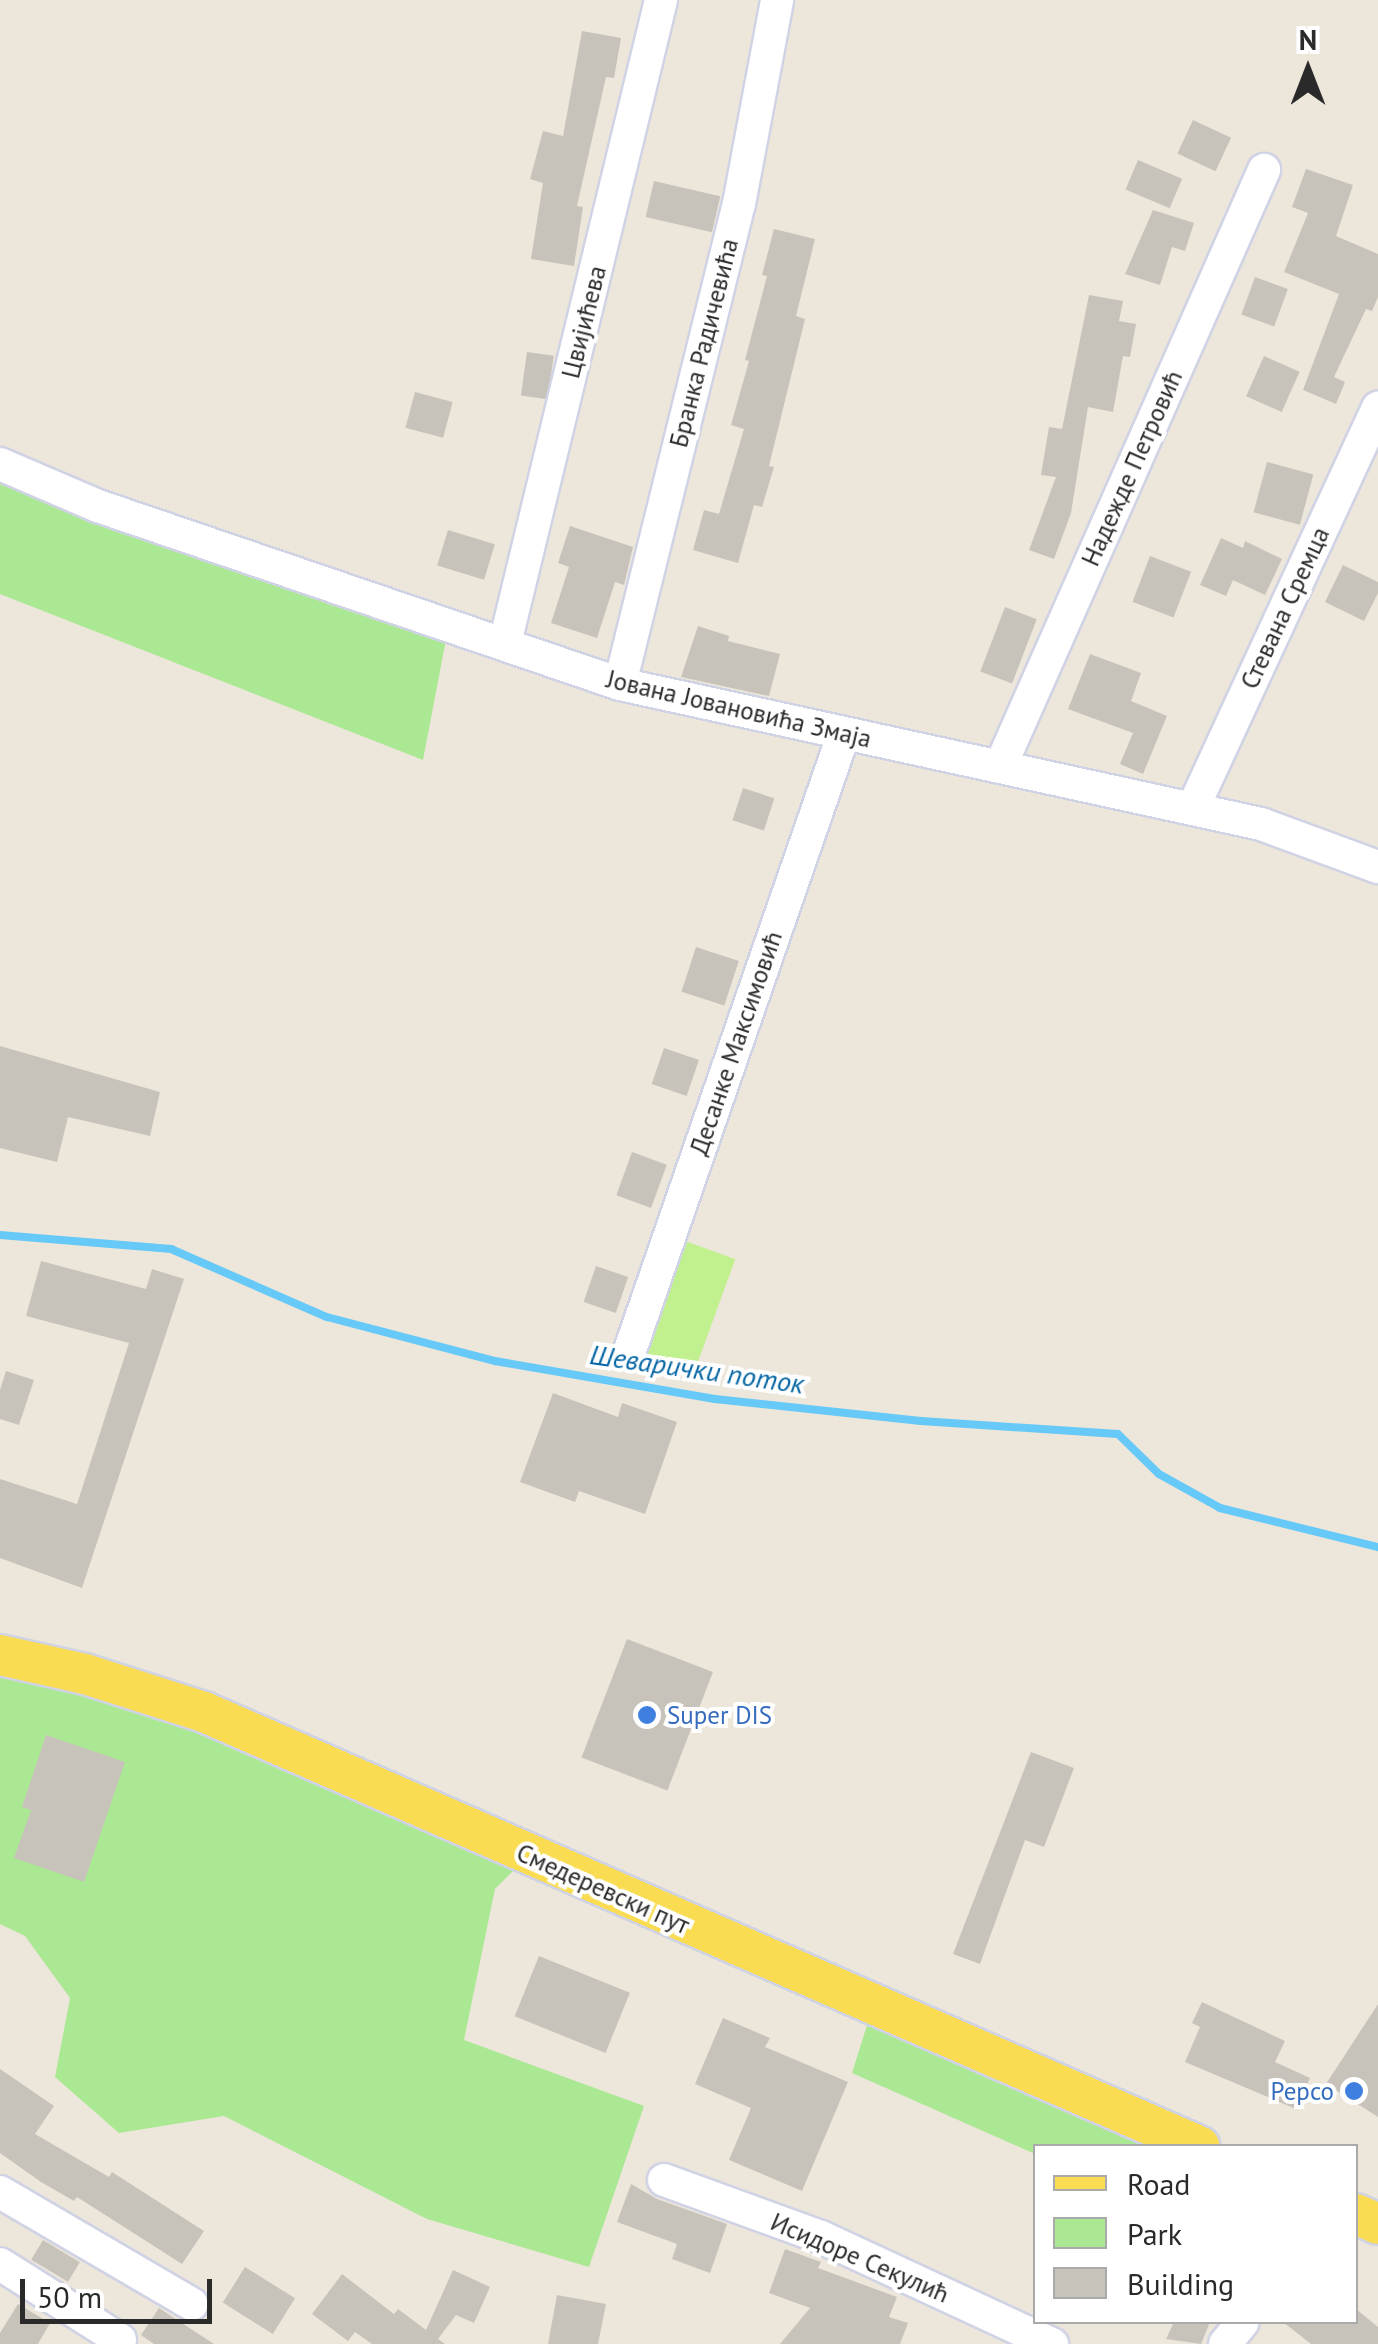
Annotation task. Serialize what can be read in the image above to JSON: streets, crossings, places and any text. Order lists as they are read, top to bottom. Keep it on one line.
{"streets":{"main road":["Смедеревски пут"],"street":["Цвијићева","Бранка Радичевића","Надежде Петровић","Стевана Сремца","Јована Јовановића Змаја","Десанке Максимовић","Исидоре Секулић"]},"crossings":[["Цвијићева","Јована Јовановића Змаја"],["Бранка Радичевића","Јована Јовановића Змаја"],["Надежде Петровић","Јована Јовановића Змаја"],["Стевана Сремца","Јована Јовановића Змаја"],["Јована Јовановића Змаја","Десанке Максимовић"]],"water":["Шеварички поток"],"places":["Super DIS","Pepco"],"legend":["Road","Park","Building"],"scale_bar":"50 m","north":"top"}
